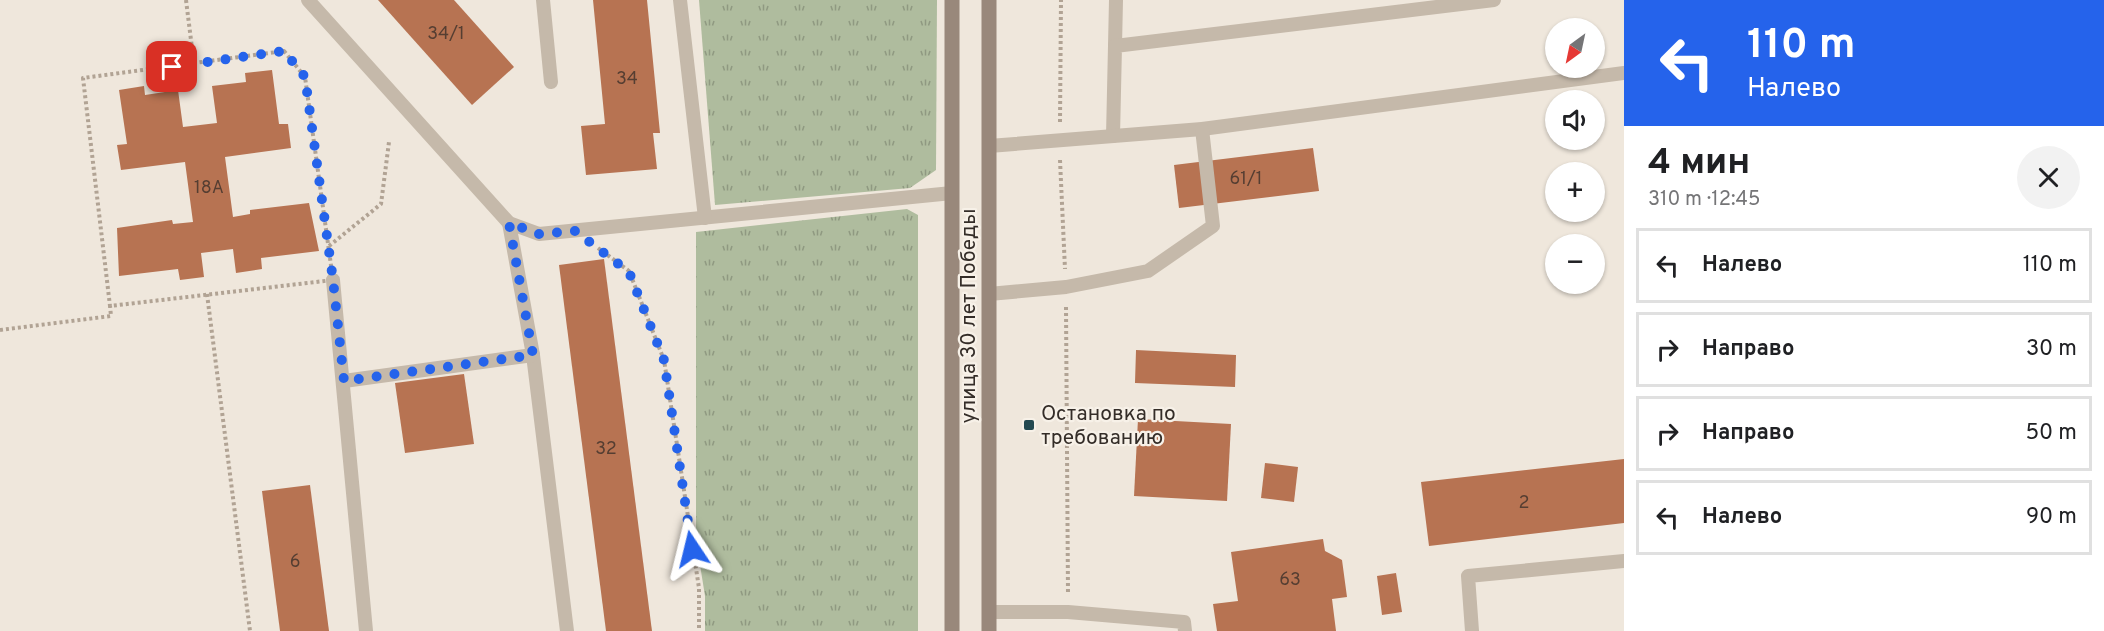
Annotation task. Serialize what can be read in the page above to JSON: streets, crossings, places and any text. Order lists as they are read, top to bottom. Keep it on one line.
{"streets":{"main road":["улица 30 лет Победы"]},"places":{"transit":["Остановка по требованию"]},"house_numbers":["34/1","34","61/1","18А","32","2","6","63"],"north":"bottom left","page":{"turn":["110 m","Налево"],"map_buttons":["+","−"],"heading":["4 мин","310 m · 12:45"],"list":[{"name":"Налево","value":"110 m"},{"name":"Направо","value":"30 m"},{"name":"Направо","value":"50 m"},{"name":"Налево","value":"90 m"}]}}
